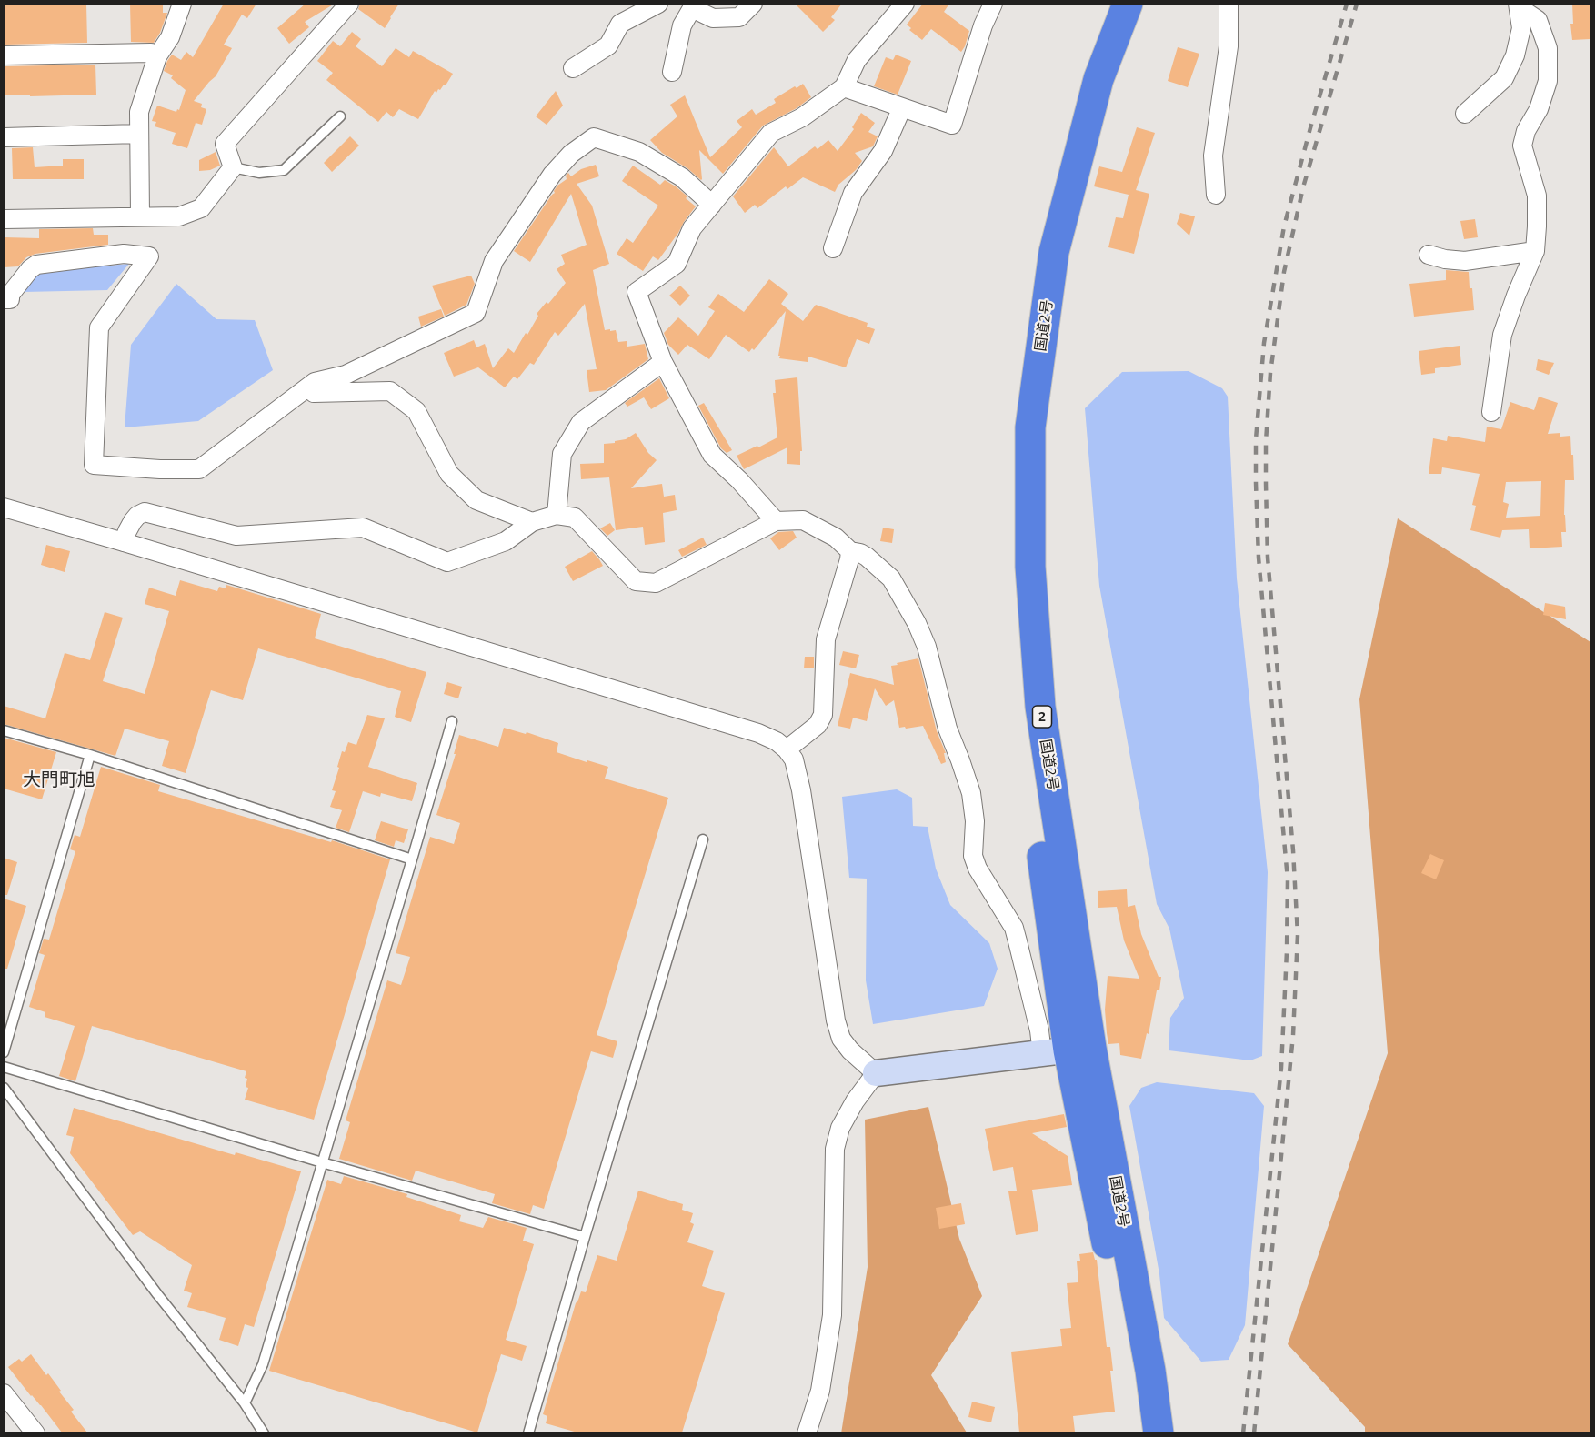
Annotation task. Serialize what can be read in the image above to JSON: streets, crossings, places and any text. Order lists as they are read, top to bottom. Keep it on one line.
{"streets":{"highway":["国道2号","2"]},"districts":["大門町旭"]}
